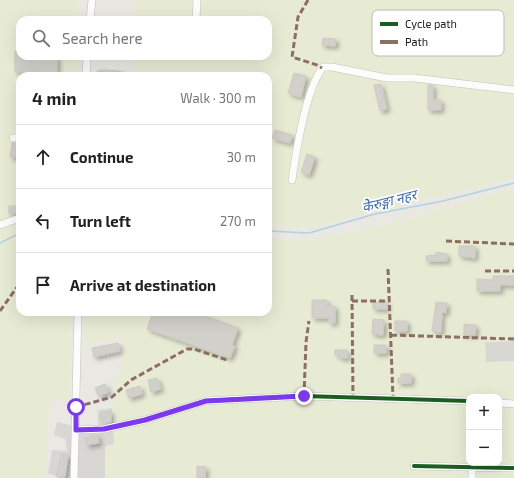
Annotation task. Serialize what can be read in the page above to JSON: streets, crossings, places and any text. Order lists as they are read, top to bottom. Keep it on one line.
{"water":["केेरुङ्गा नहर"],"legend":["Cycle path","Path"],"page":{"search":"Search here","heading":["4 min","Walk · 300 m"],"list":[["Continue","30 m"],["Turn left","270 m"],"Arrive at destination"],"map_buttons":["+","−"]}}
